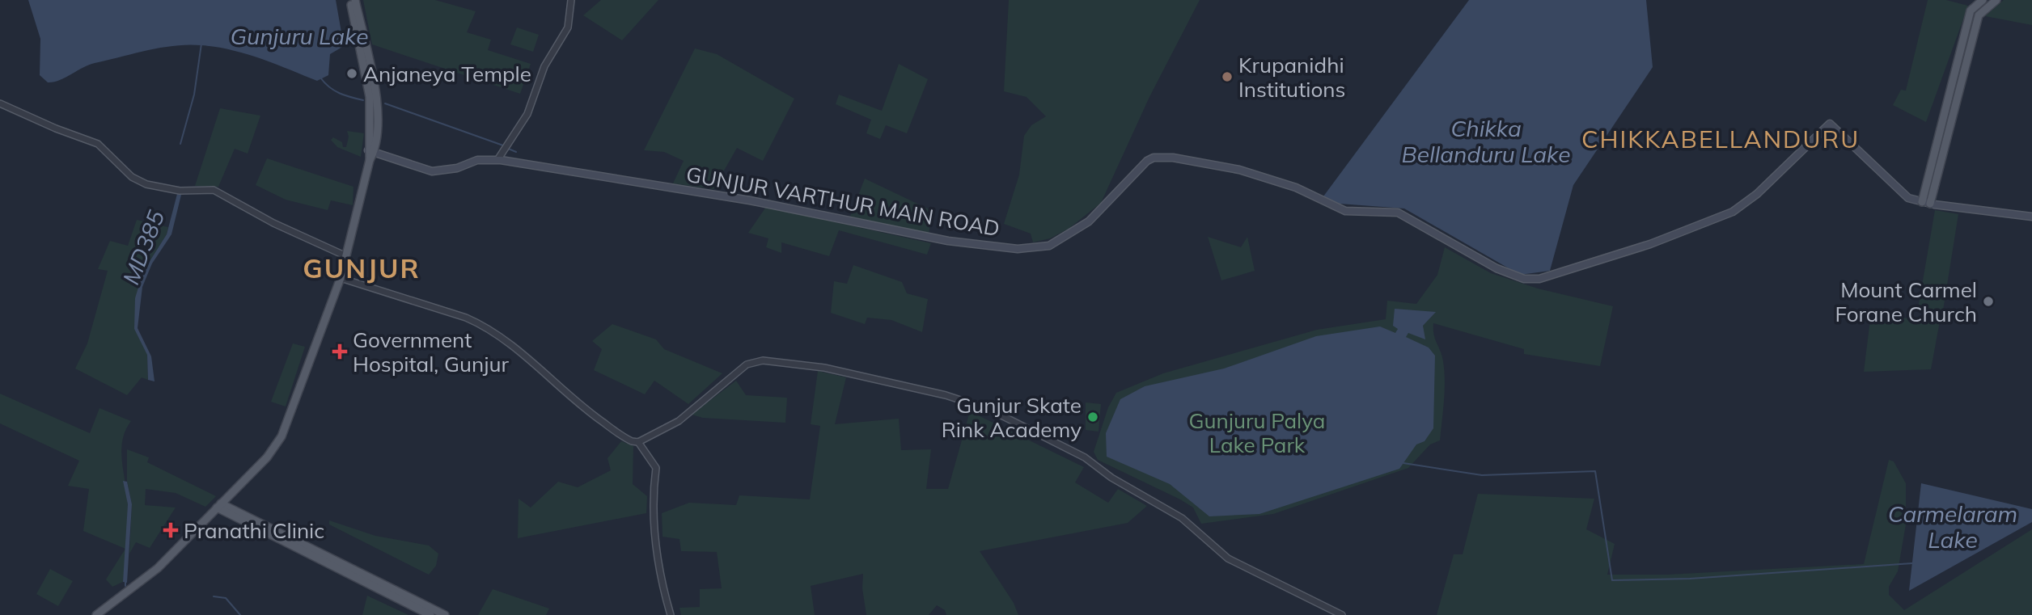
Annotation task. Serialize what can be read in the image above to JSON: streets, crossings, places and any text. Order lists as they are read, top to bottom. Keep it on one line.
{"streets":{"main road":["GUNJUR VARTHUR MAIN ROAD"]},"districts":["CHIKKABELLANDURU","GUNJUR"],"water":["Gunjuru Lake","Chikka Bellanduru Lake","MD385","Carmelaram Lake"],"parks":["Gunjuru Palya Lake Park"],"places":{"other":["Anjaneya Temple","Krupanidhi Institutions","Mount Carmel Forane Church","Gunjur Skate Rink Academy"],"health":["Government Hospital, Gunjur","Pranathi Clinic"]}}
